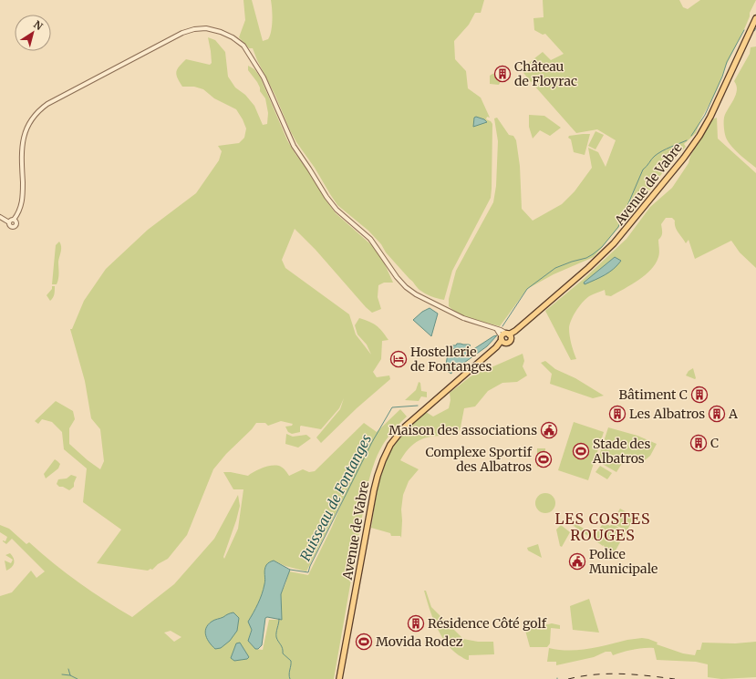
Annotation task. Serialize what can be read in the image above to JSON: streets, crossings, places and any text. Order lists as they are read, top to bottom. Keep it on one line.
{"streets":{"main road":["Avenue de Vabre"]},"districts":["LES COSTES ROUGES"],"water":["Ruisseau de Fontanges"],"places":{"building":["Château de Floyrac","Bâtiment C","Les Albatros","A","C","Résidence Côté golf"],"hotel":["Hostellerie de Fontanges"],"public building":["Maison des associations","Police Municipale"],"sports":["Stade des Albatros","Complexe Sportif des Albatros","Movida Rodez"]},"north":"top right"}
